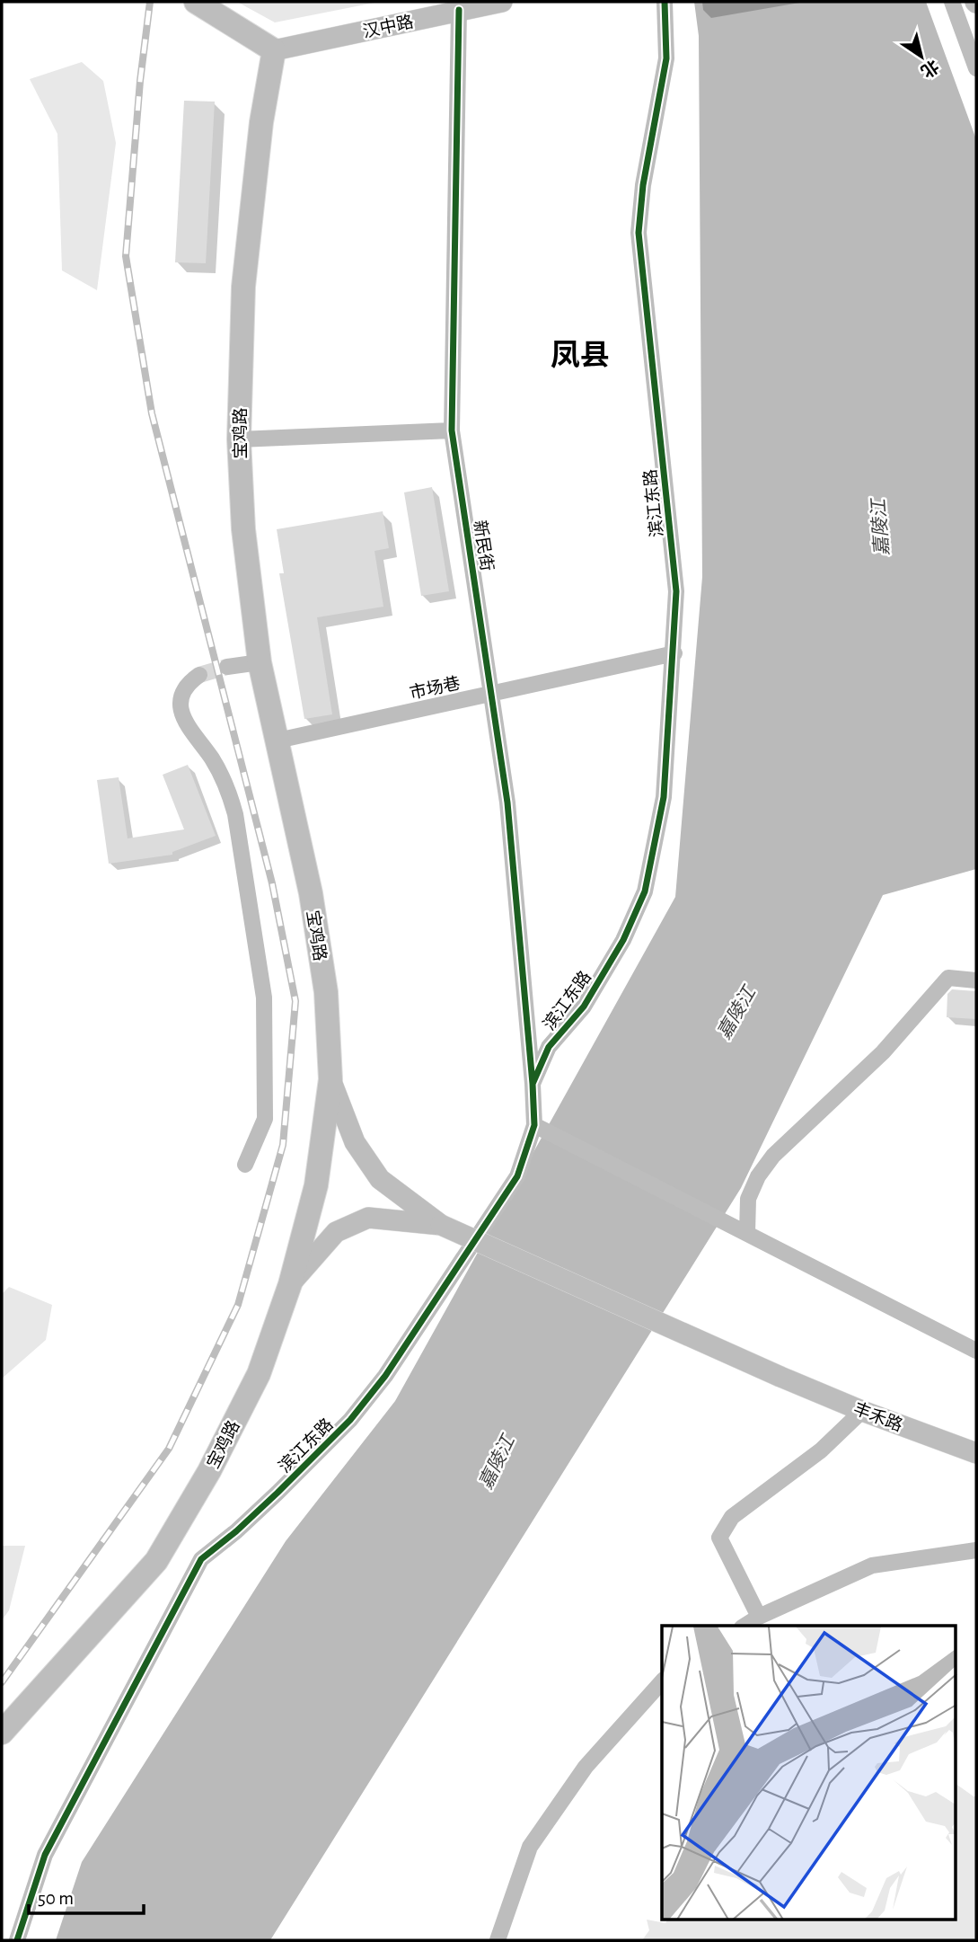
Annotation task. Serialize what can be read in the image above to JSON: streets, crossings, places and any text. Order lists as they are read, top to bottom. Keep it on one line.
{"streets":{"highway":["宝鸡路"],"main road":["汉中路","丰禾路"],"street":["滨江东路","新民街","市场巷"]},"crossings":[["汉中路","宝鸡路"],["汉中路","新民街"],["宝鸡路","市场巷"],["滨江东路","新民街"],["滨江东路","市场巷"],["新民街","市场巷"]],"districts":["凤县"],"water":["嘉陵江"],"scale_bar":"50 m","north":"bottom right"}
